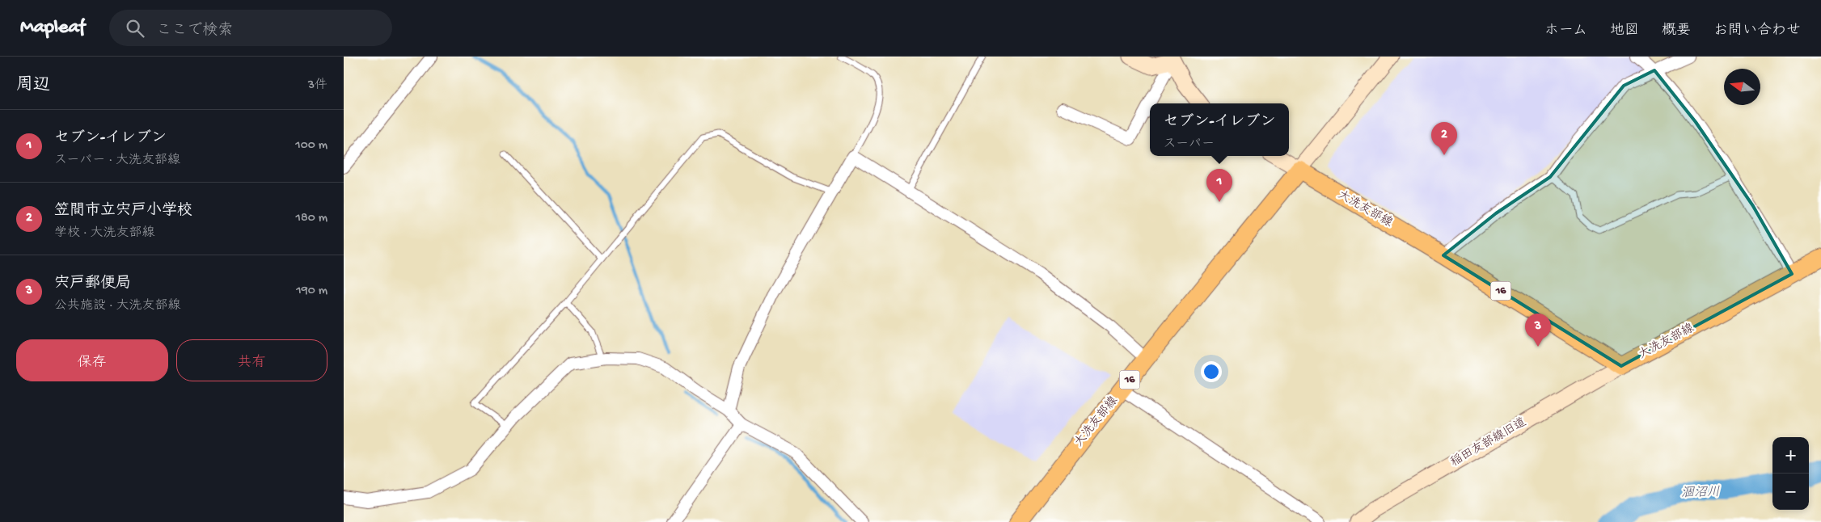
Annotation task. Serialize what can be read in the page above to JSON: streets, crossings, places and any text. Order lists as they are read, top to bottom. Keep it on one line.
{"streets":{"main road":["大洗友部線","16"],"street":["稲田友部線旧道"]},"crossings":[["大洗友部線","稲田友部線旧道"]],"water":["涸沼川"],"north":"left","page":{"header":"Mapleaf","search":"ここで検索","nav":["ホーム","地図","概要","お問い合わせ"],"heading":["周辺","3件"],"popup":["セブン-イレブン","スーパー"],"list":[{"mark":"1","name":"セブン-イレブン","note":"スーパー · 大洗友部線","value":"100 m"},{"mark":"2","name":"笠間市立宍戸小学校","note":"学校 · 大洗友部線","value":"180 m"},{"mark":"3","name":"宍戸郵便局","note":"公共施設 · 大洗友部線","value":"190 m"}],"pins":["2","1","3"],"buttons":["保存","共有"],"map_buttons":["+","−"]}}
